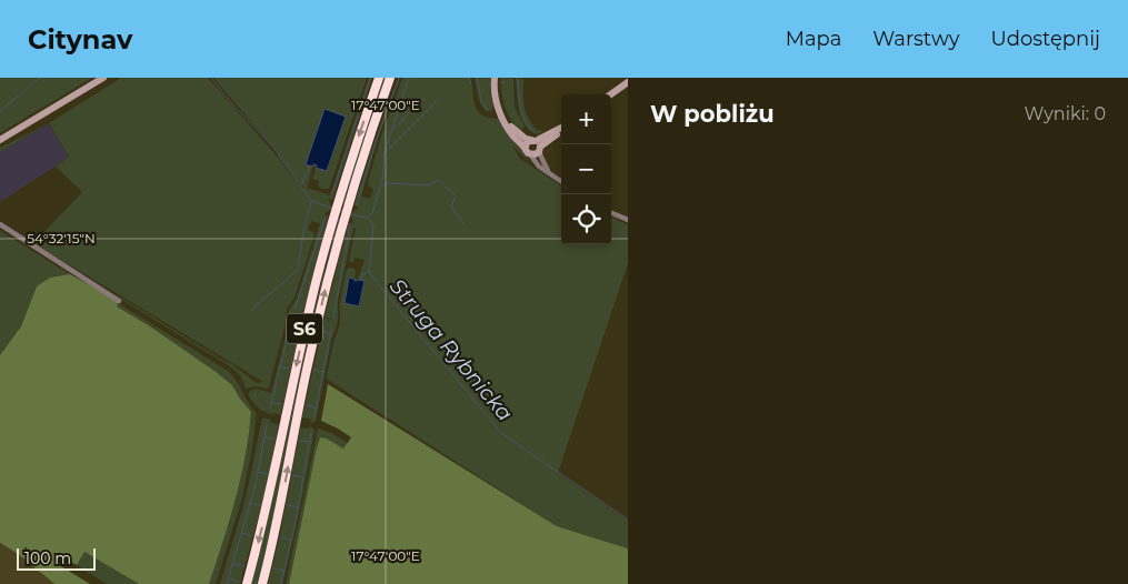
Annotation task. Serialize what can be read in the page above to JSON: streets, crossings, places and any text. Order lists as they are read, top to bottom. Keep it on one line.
{"streets":{"highway":["S6"]},"water":["Struga Rybnicka"],"scale_bar":"100 m","page":{"header":"Citynav","nav":["Mapa","Warstwy","Udostępnij"],"heading":["W pobliżu","Wyniki: 0"],"map_buttons":["+","−"],"scale":"100 m"},"coordinates":["17°47'00\"E","54°32'15\"N"]}
